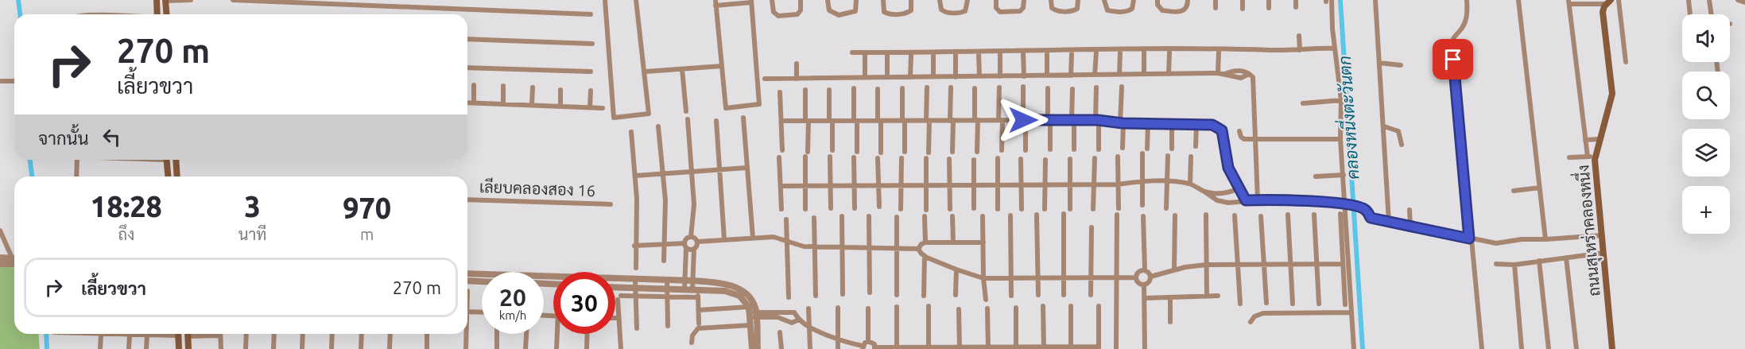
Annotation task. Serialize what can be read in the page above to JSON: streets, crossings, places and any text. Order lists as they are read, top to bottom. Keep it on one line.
{"streets":{"main road":["ถนนสุเหร่าคลองหนึ่ง"],"street":["เลียบคลองสอง 16"]},"water":["คลองหนึ่งตะวันตก"],"page":{"map_buttons":"+","turn":["270 m","เลี้ยวขวา"],"then":"จากนั้น","eta":["18:28","ถึง","3","นาที","970","m"],"list":[{"name":"เลี้ยวขวา","value":"270 m"}],"speed":"20 km/h","limit":"30"}}
